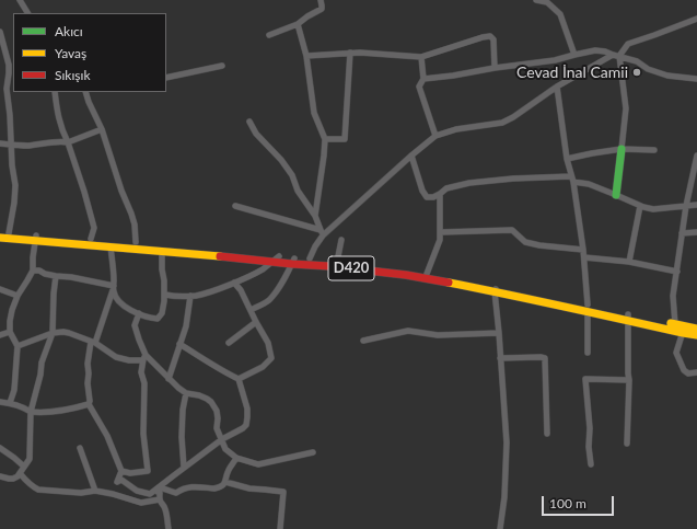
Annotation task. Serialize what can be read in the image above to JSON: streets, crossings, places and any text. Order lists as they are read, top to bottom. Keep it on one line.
{"streets":{"main road":["D420"]},"places":["Cevad İnal Camii"],"legend":["Akıcı","Yavaş","Sıkışık"],"scale_bar":"100 m"}
